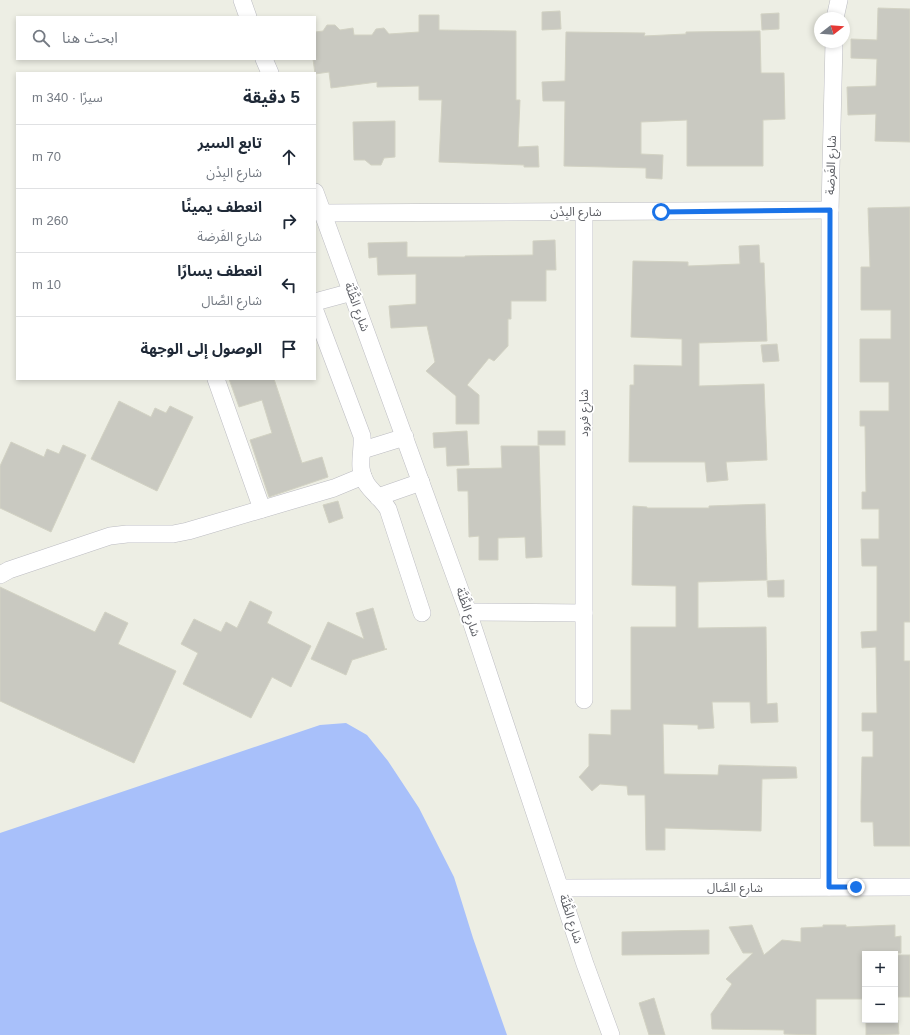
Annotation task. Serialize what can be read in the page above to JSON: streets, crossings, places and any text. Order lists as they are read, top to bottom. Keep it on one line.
{"streets":{"street":["شارع الفَرضة","شارع البِدْن","شارع الظَّنَّة","شارع فرود","شارع الصَّال"]},"crossings":[["شارع الفَرضة","شارع البِدْن"],["شارع الفَرضة","شارع الصَّال"],["شارع البِدْن","شارع الظَّنَّة"],["شارع البِدْن","شارع فرود"],["شارع الظَّنَّة","شارع الصَّال"]],"north":"right","page":{"search":"ابحث هنا","heading":["5 دقيقة","سيرًا · 340 m"],"list":[["تابع السير","شارع البِدْن","70 m"],["انعطف يمينًا","شارع الفَرضة","260 m"],["انعطف يسارًا","شارع الصَّال","10 m"],"الوصول إلى الوجهة"],"map_buttons":["+","−"]}}
